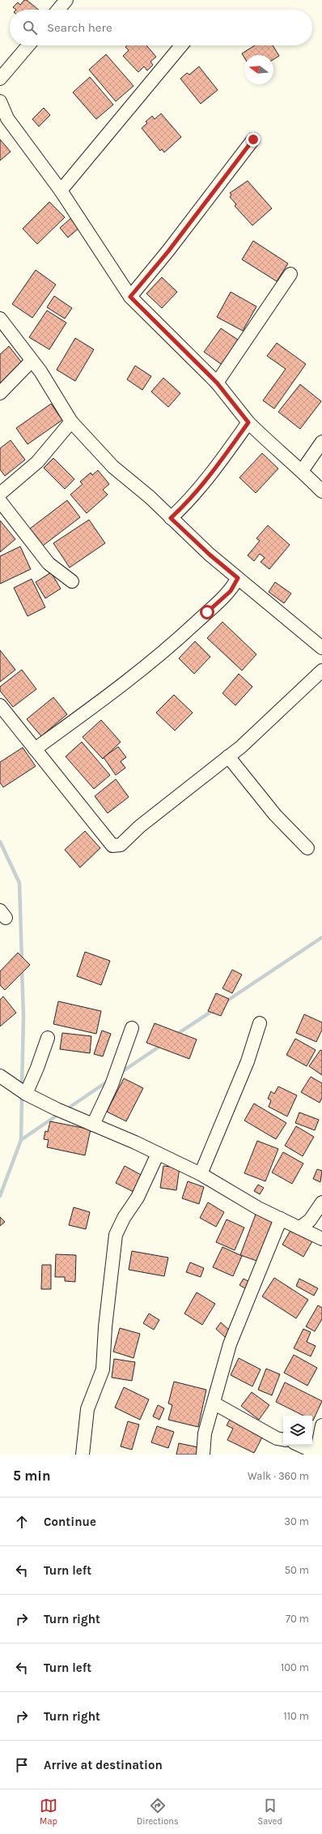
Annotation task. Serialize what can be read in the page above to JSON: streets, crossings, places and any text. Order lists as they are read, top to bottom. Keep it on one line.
{"north":"left","page":{"search":"Search here","heading":["5 min","Walk · 360 m"],"list":[["Continue","30 m"],["Turn left","50 m"],["Turn right","70 m"],["Turn left","100 m"],["Turn right","110 m"],"Arrive at destination"],"nav":["Map","Directions","Saved"]}}
